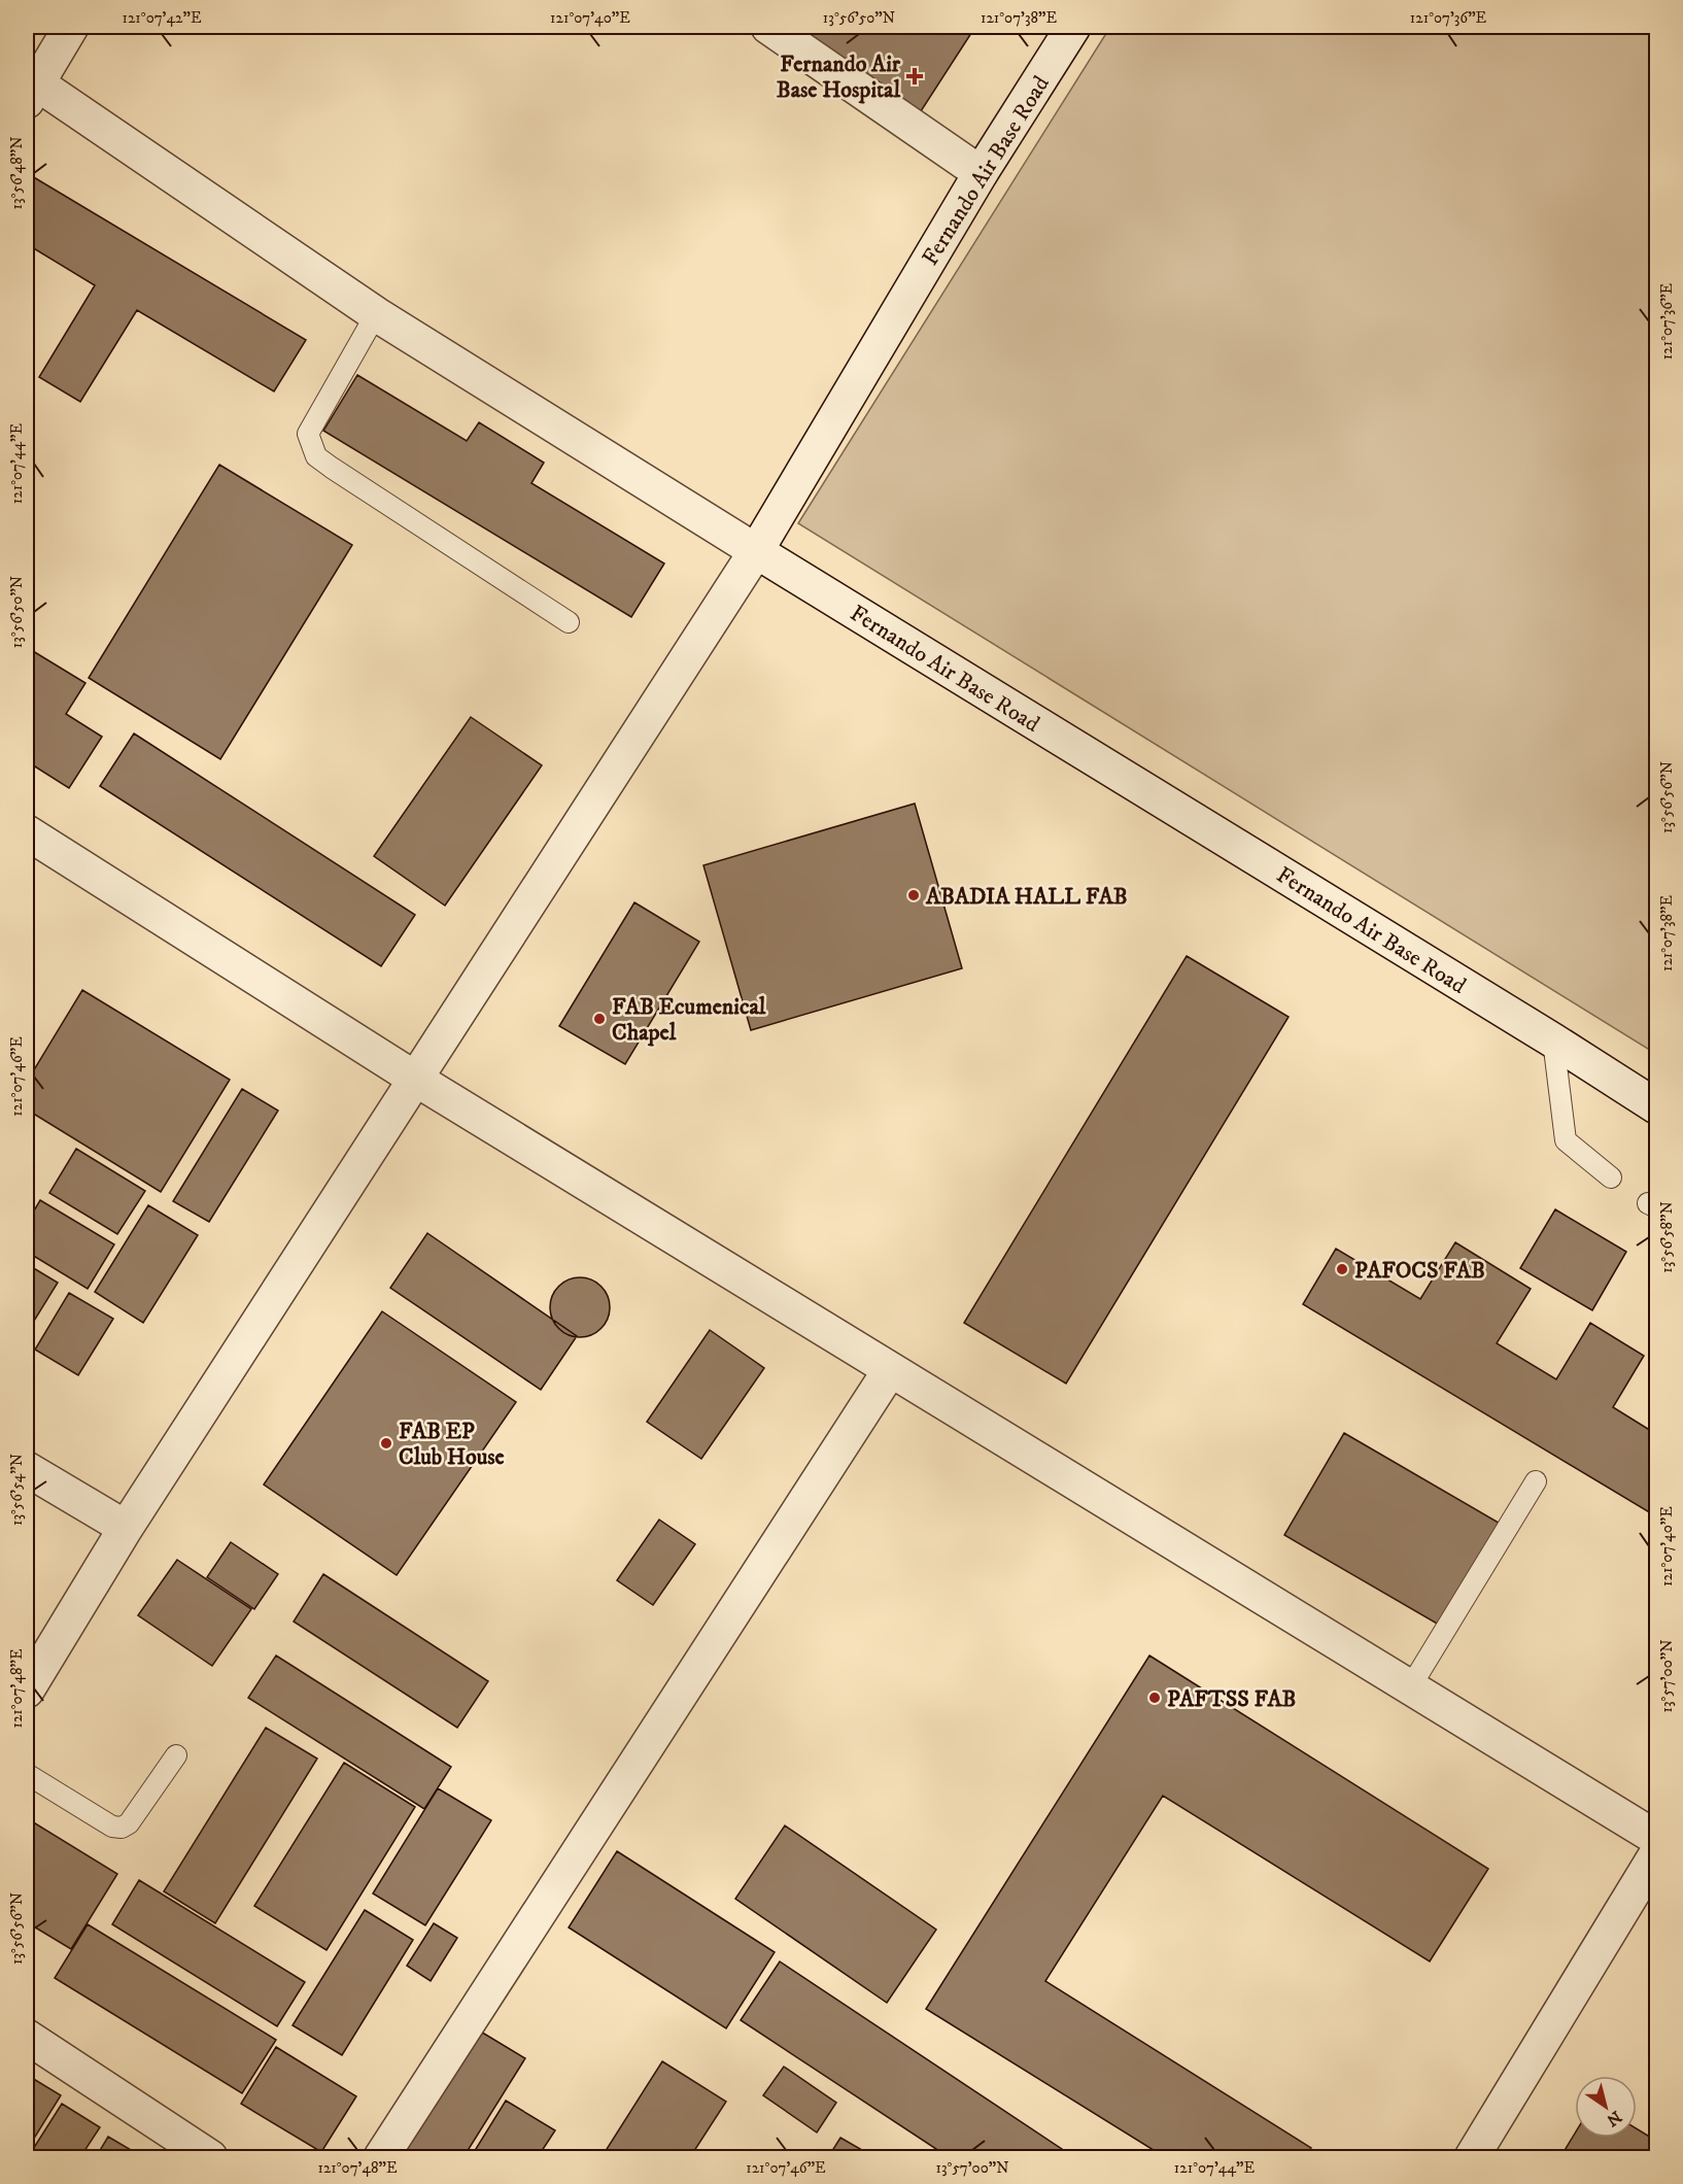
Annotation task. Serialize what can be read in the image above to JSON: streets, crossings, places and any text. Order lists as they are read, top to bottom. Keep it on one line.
{"streets":{"street":["Fernando Air Base Road"]},"places":{"health":["Fernando Air Base Hospital"],"other":["ABADIA HALL FAB","FAB Ecumenical Chapel","PAFOCS FAB","FAB EP Club House","PAFTSS FAB"]},"north":"bottom right","coordinates":["121°07'42\"E","121°07'40\"E","13°56'50\"N","121°07'38\"E","121°07'36\"E","13°56'48\"N","121°07'44\"E","13°56'56\"N","121°07'46\"E","13°56'58\"N","13°56'54\"N","13°57'00\"N","121°07'48\"E"]}
